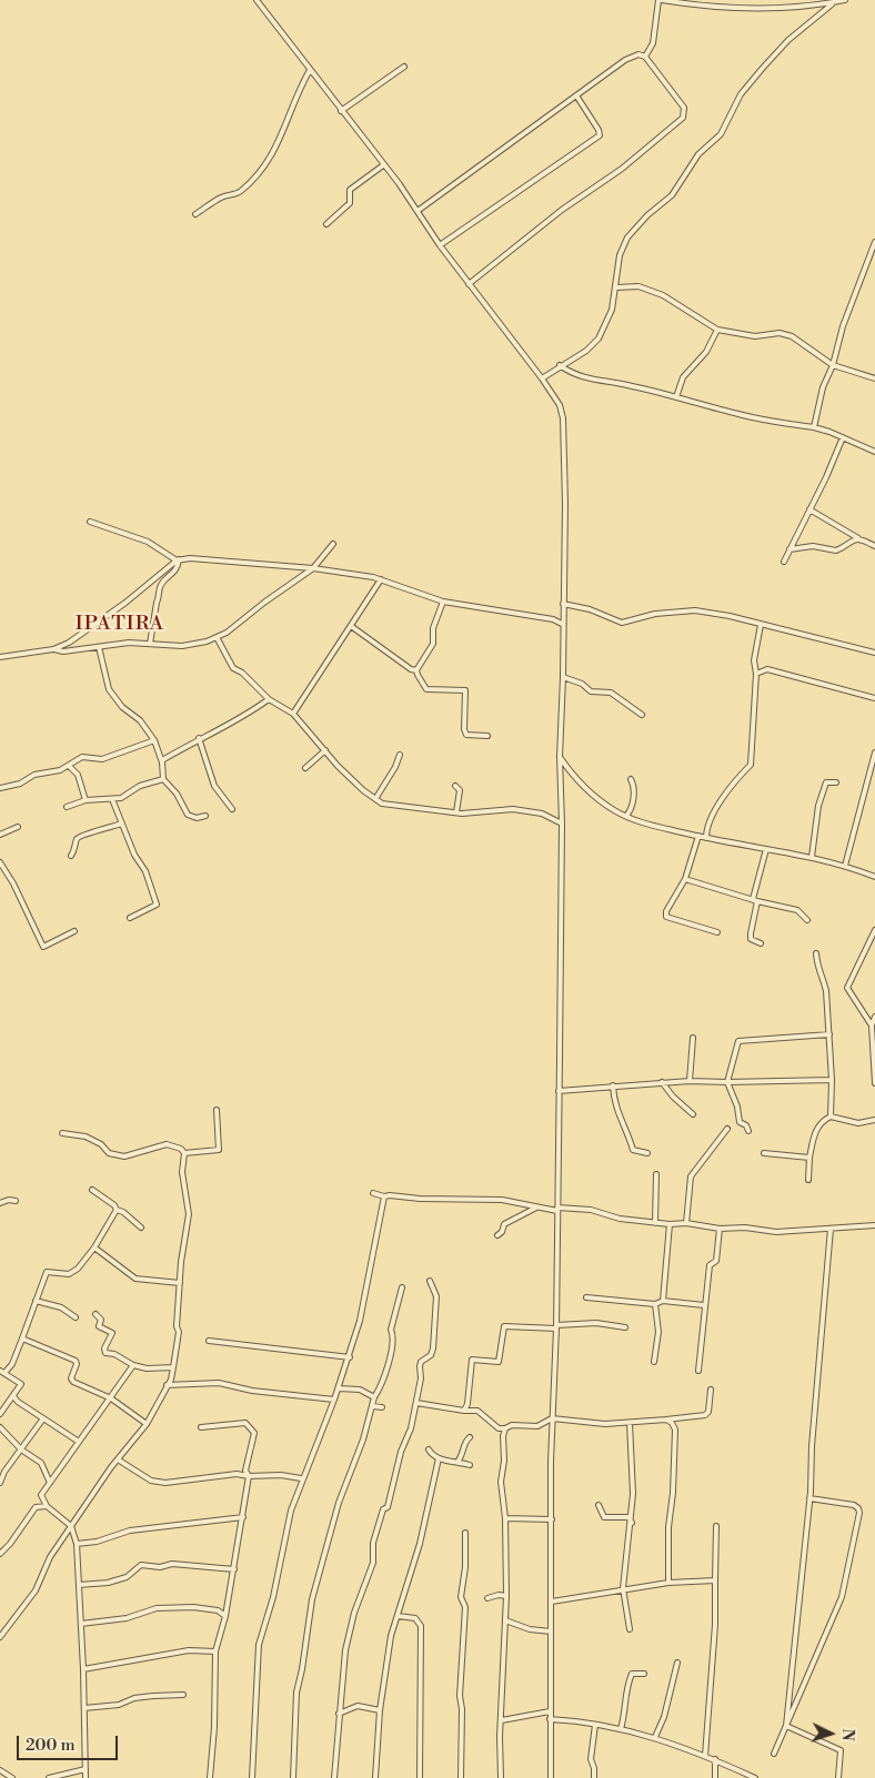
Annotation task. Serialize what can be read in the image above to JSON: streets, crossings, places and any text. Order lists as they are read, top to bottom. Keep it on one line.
{"districts":["IPATIRA"],"scale_bar":"200 m","north":"right"}
